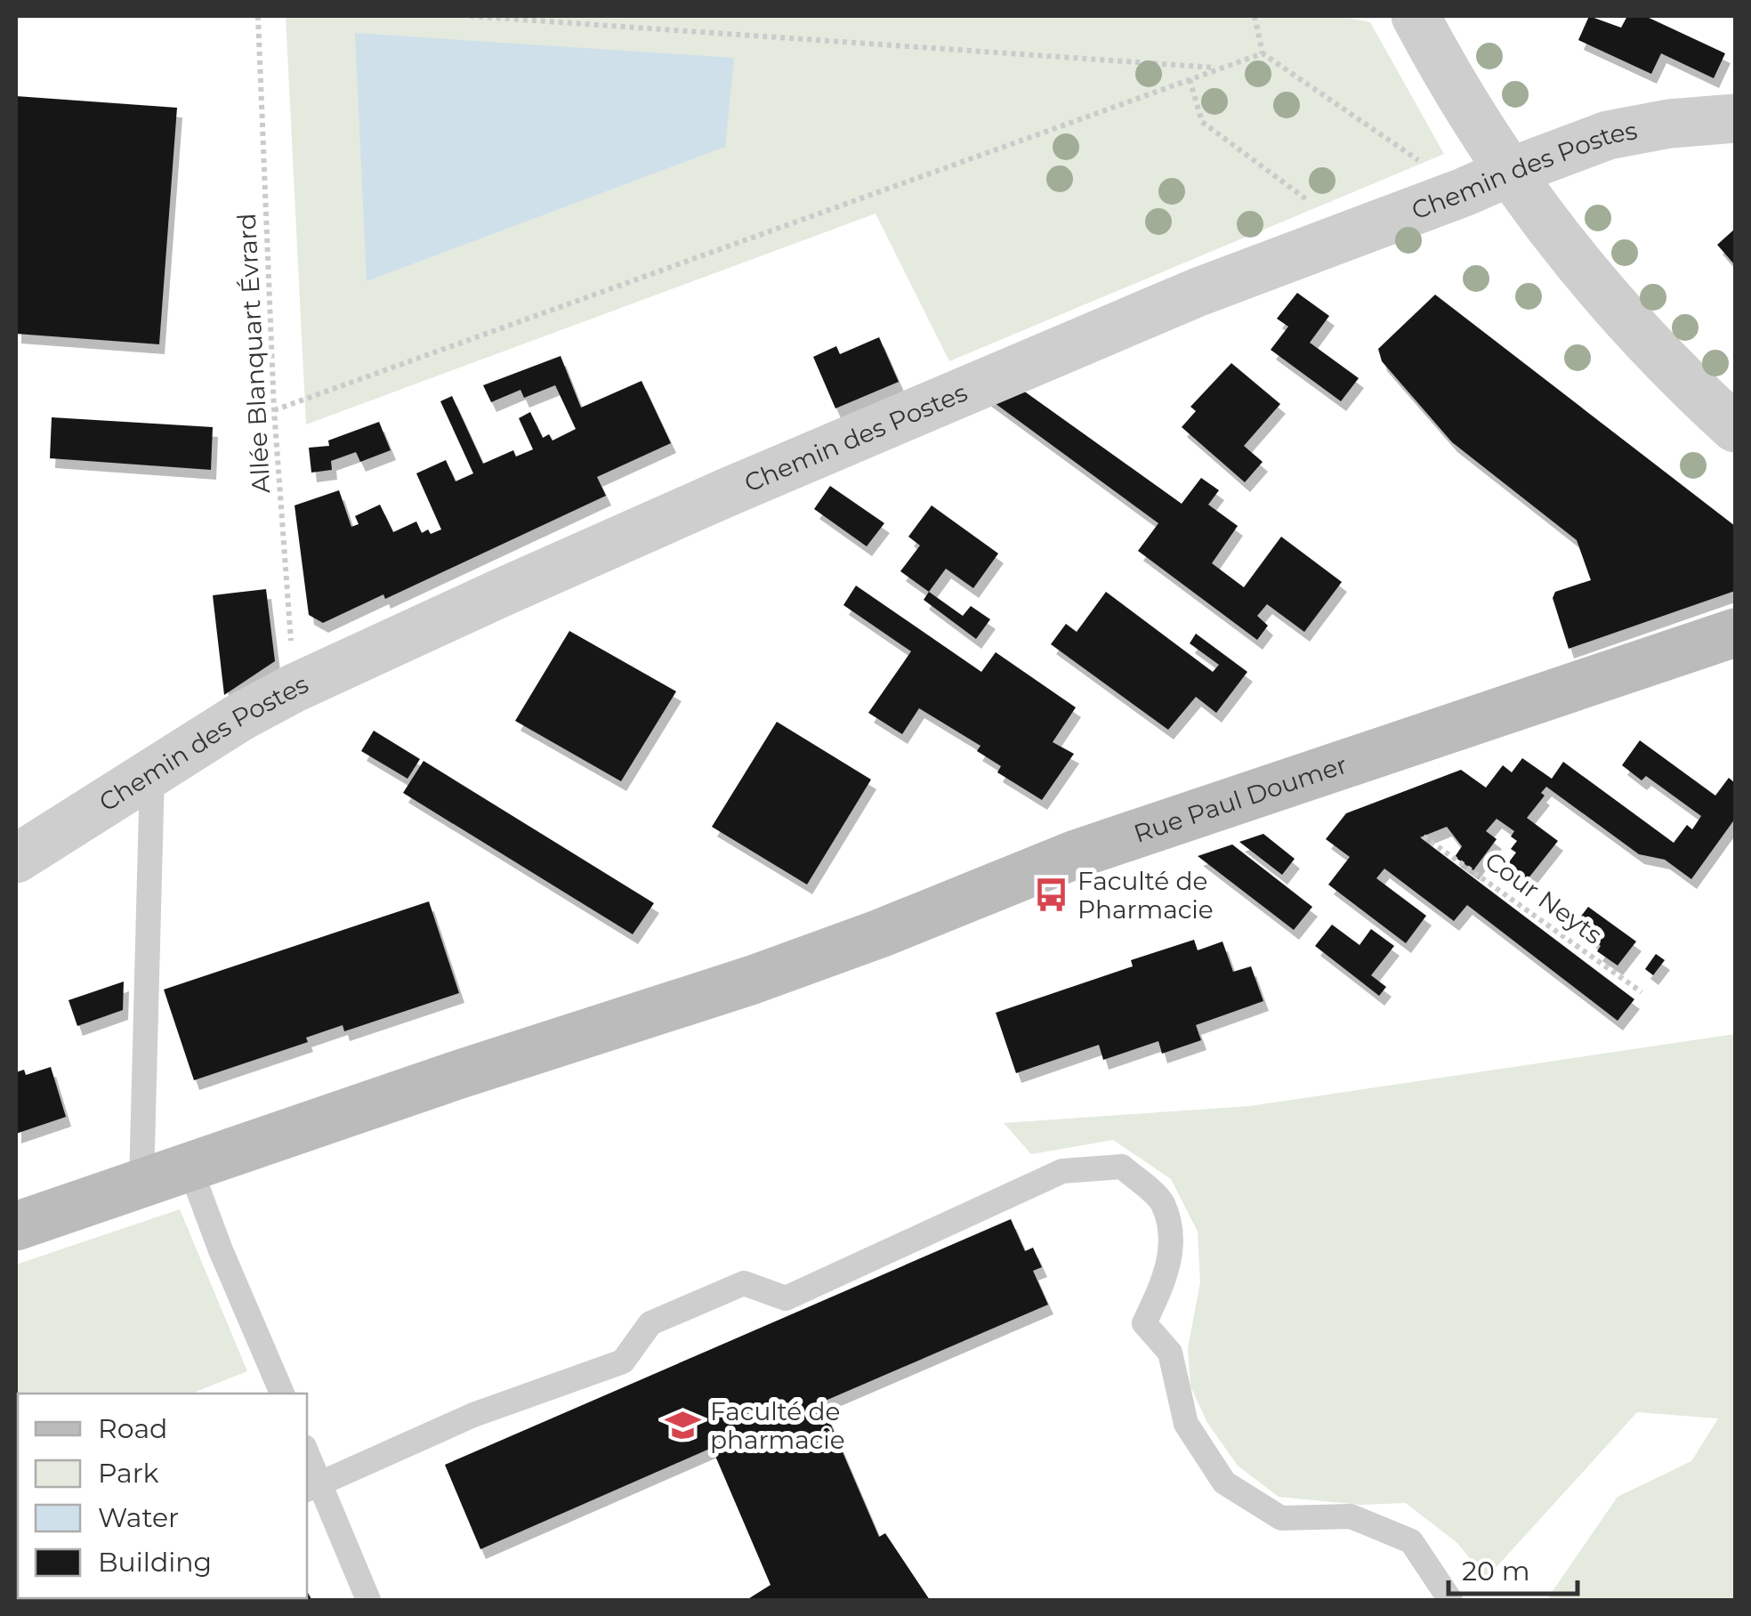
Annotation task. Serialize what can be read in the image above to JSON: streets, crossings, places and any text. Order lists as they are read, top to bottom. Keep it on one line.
{"streets":{"main road":["Rue Paul Doumer"],"street":["Chemin des Postes"],"path":["Allée Blanquart Évrard","Cour Neyts"]},"crossings":[["Chemin des Postes","Allée Blanquart Évrard"]],"places":{"bus stop":["Faculté de Pharmacie"],"school or university":["Faculté de pharmacie"]},"legend":["Road","Park","Water","Building"],"scale_bar":"20 m"}
